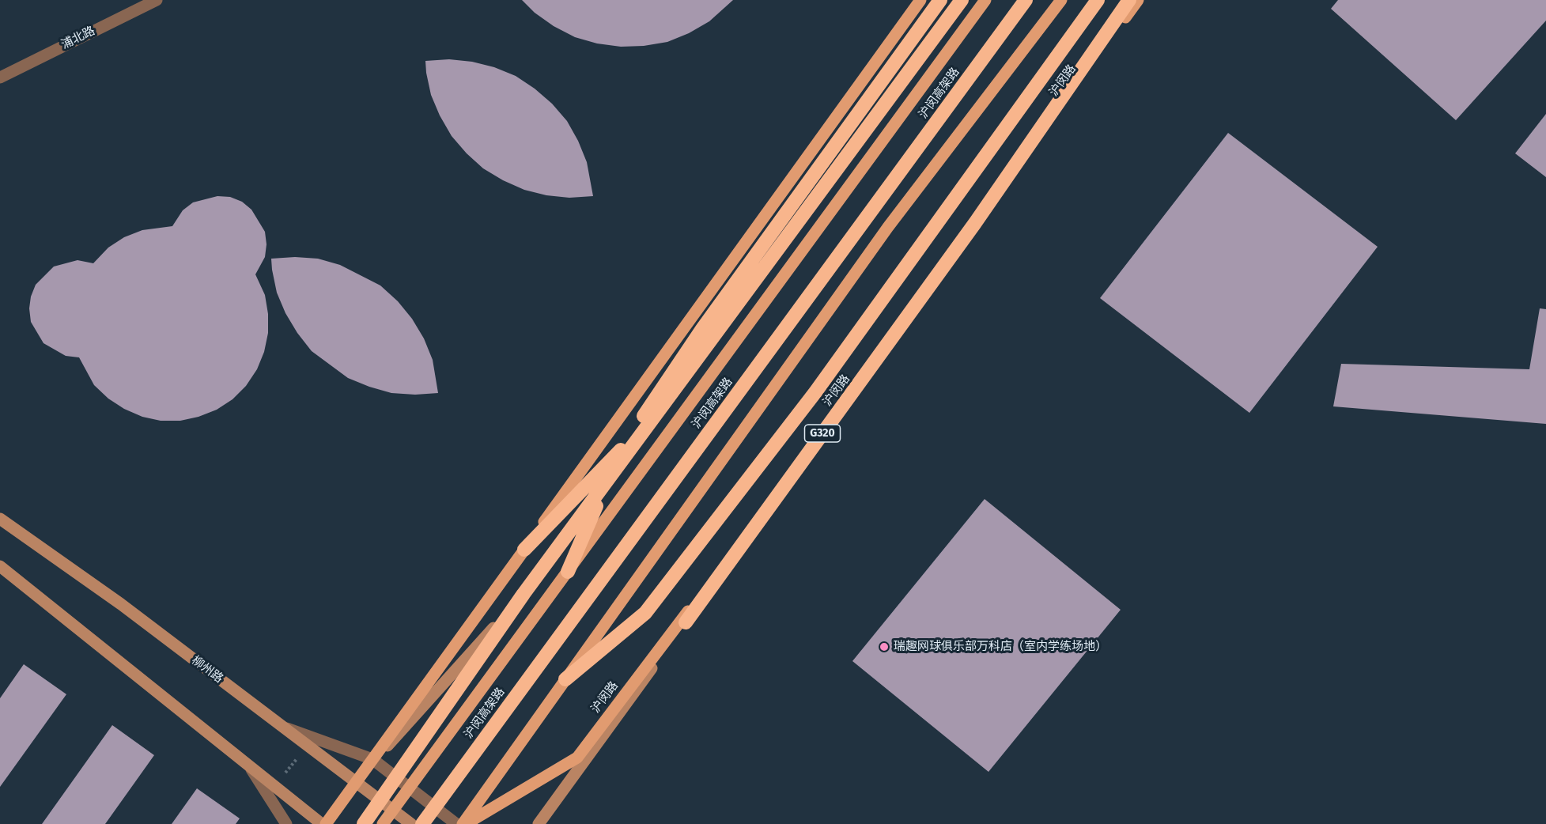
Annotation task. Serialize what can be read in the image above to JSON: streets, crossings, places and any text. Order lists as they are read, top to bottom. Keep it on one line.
{"streets":{"highway":["沪闵高架路"],"main road":["沪闵路","G320"],"street":["浦北路","柳州路"]},"places":["瑞趣网球俱乐部万科店（室内学练场地）"]}
